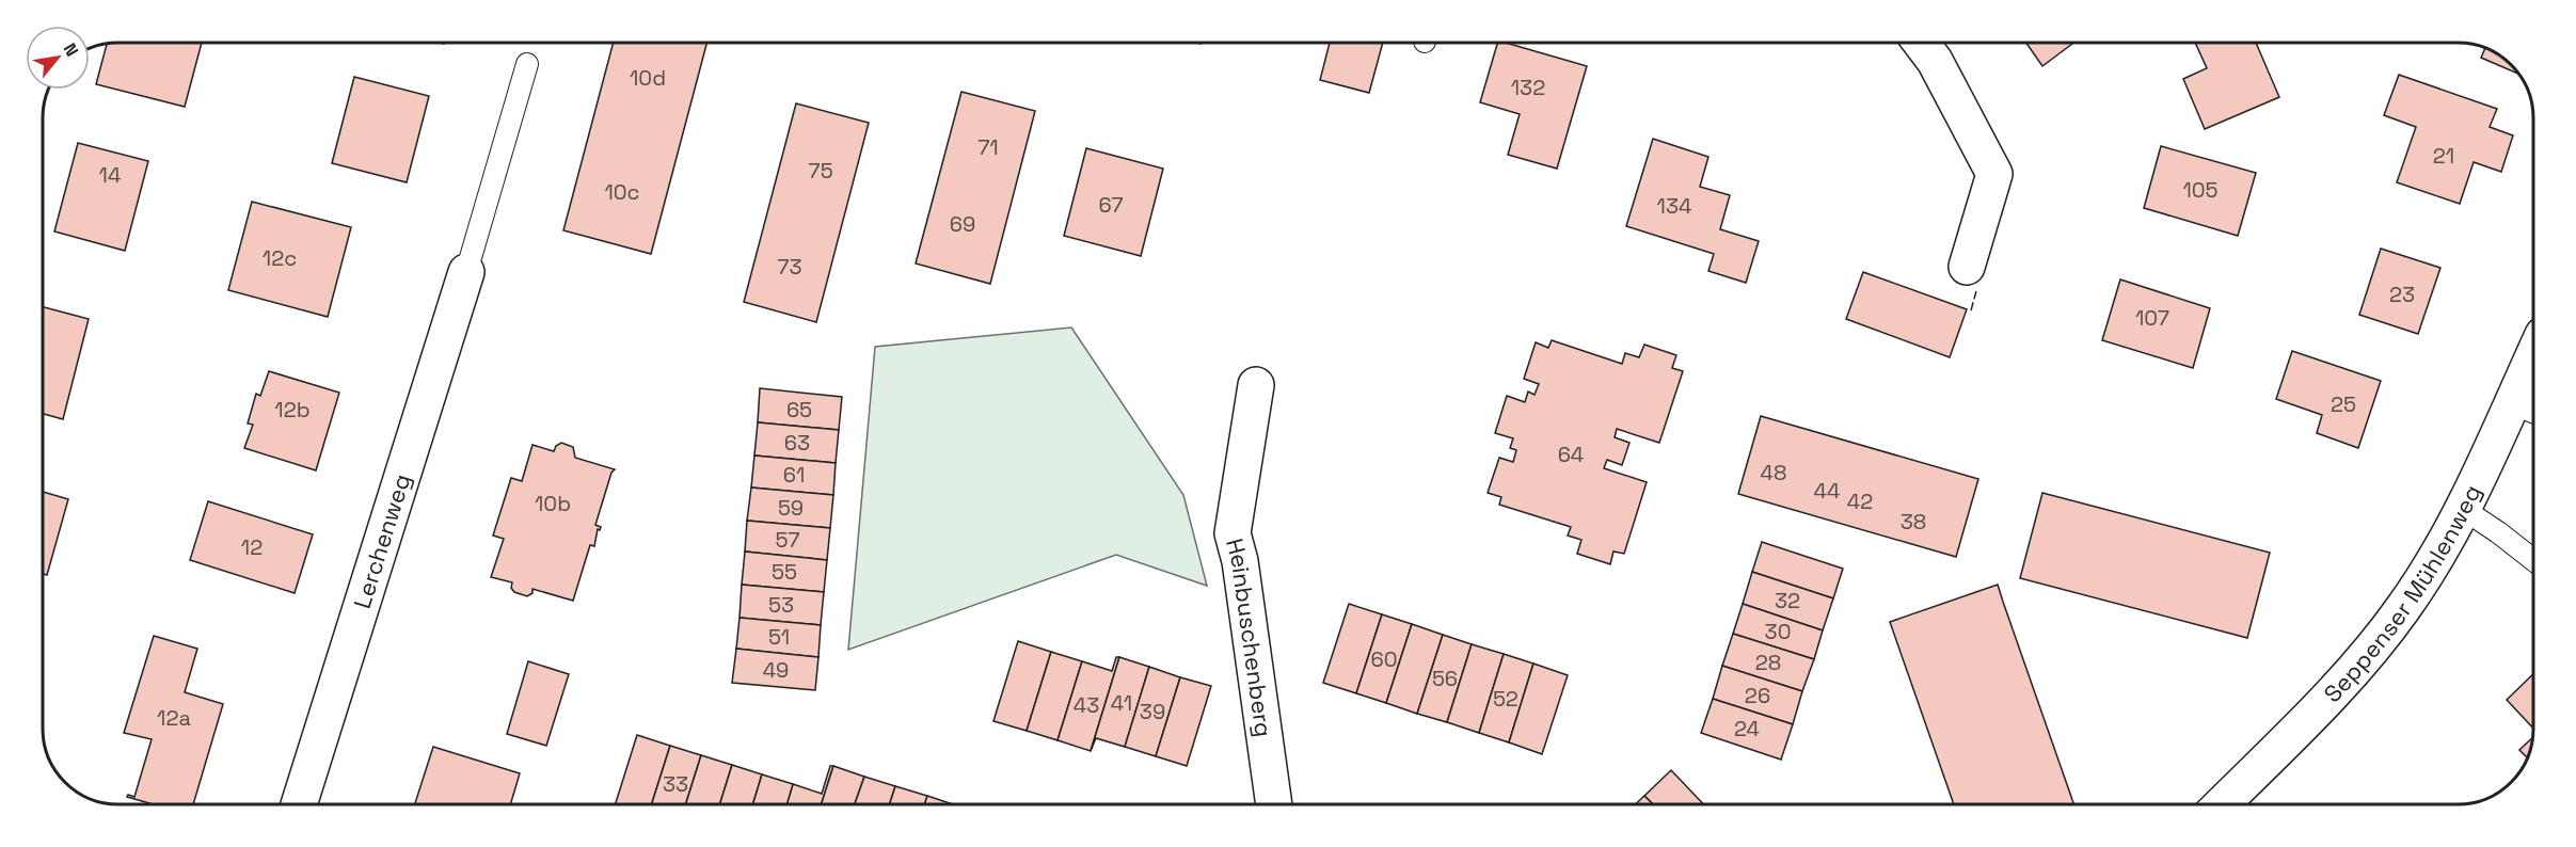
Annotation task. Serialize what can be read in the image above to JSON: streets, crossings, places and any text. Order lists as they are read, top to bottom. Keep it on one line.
{"streets":{"street":["Lerchenweg","Seppenser Mühlenweg","Heinbuschenberg"]},"house_numbers":["10d","132","71","21","75","14","105","10c","67","134","69","12c","73","23","107","25","12b","65","63","64","48","61","44","42","10b","59","38","57","12","55","32","53","30","51","60","28","49","56","26","52","41","43","39","12a","24","33"],"north":"top right"}
